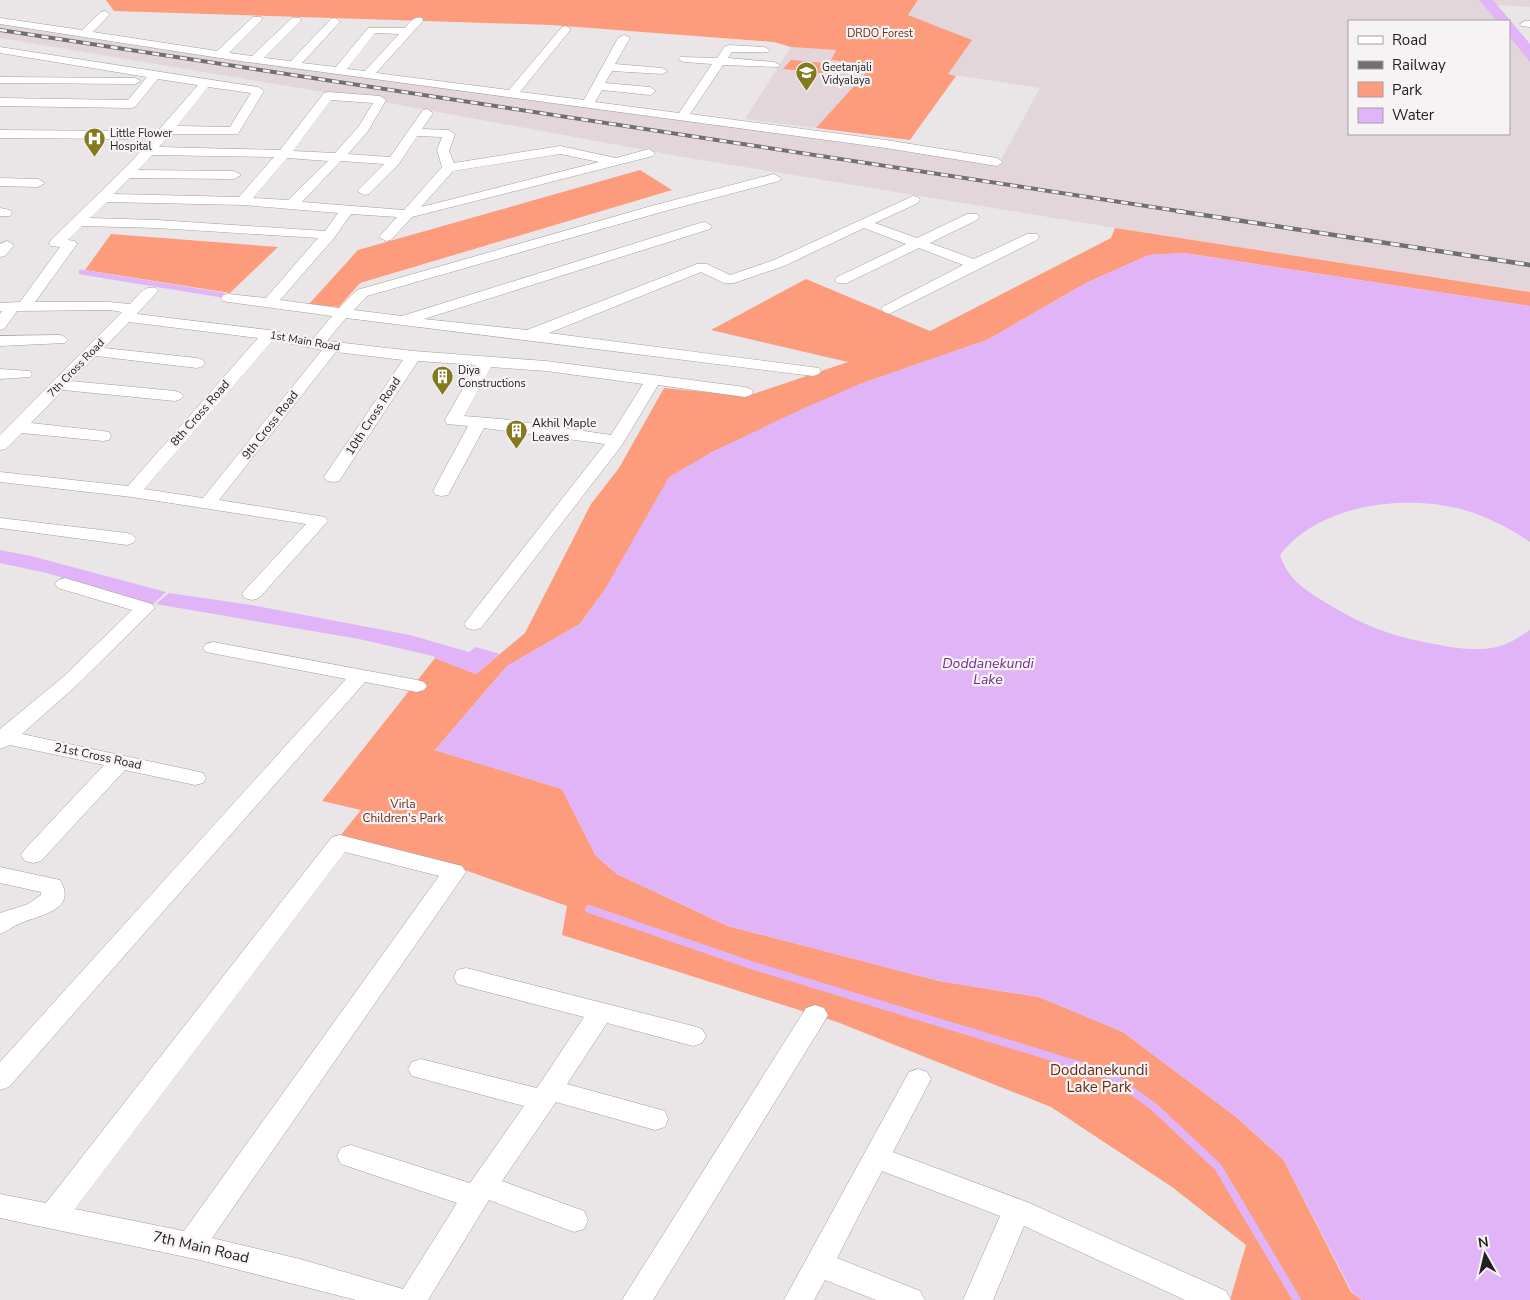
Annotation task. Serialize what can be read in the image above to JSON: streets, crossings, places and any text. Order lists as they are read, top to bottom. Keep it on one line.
{"streets":{"street":["1st Main Road","7th Cross Road","8th Cross Road","10th Cross Road","9th Cross Road","21st Cross Road","7th Main Road"]},"crossings":[["1st Main Road","7th Cross Road"],["1st Main Road","8th Cross Road"],["1st Main Road","10th Cross Road"],["1st Main Road","9th Cross Road"]],"water":["Doddanekundi Lake"],"parks":["DRDO Forest","Virla Children's Park","Doddanekundi Lake Park"],"places":{"school or university":["Geetanjali Vidyalaya"],"hospital":["Little Flower Hospital"],"building":["Diya Constructions","Akhil Maple Leaves"]},"legend":["Road","Railway","Park","Water"],"north":"top"}
